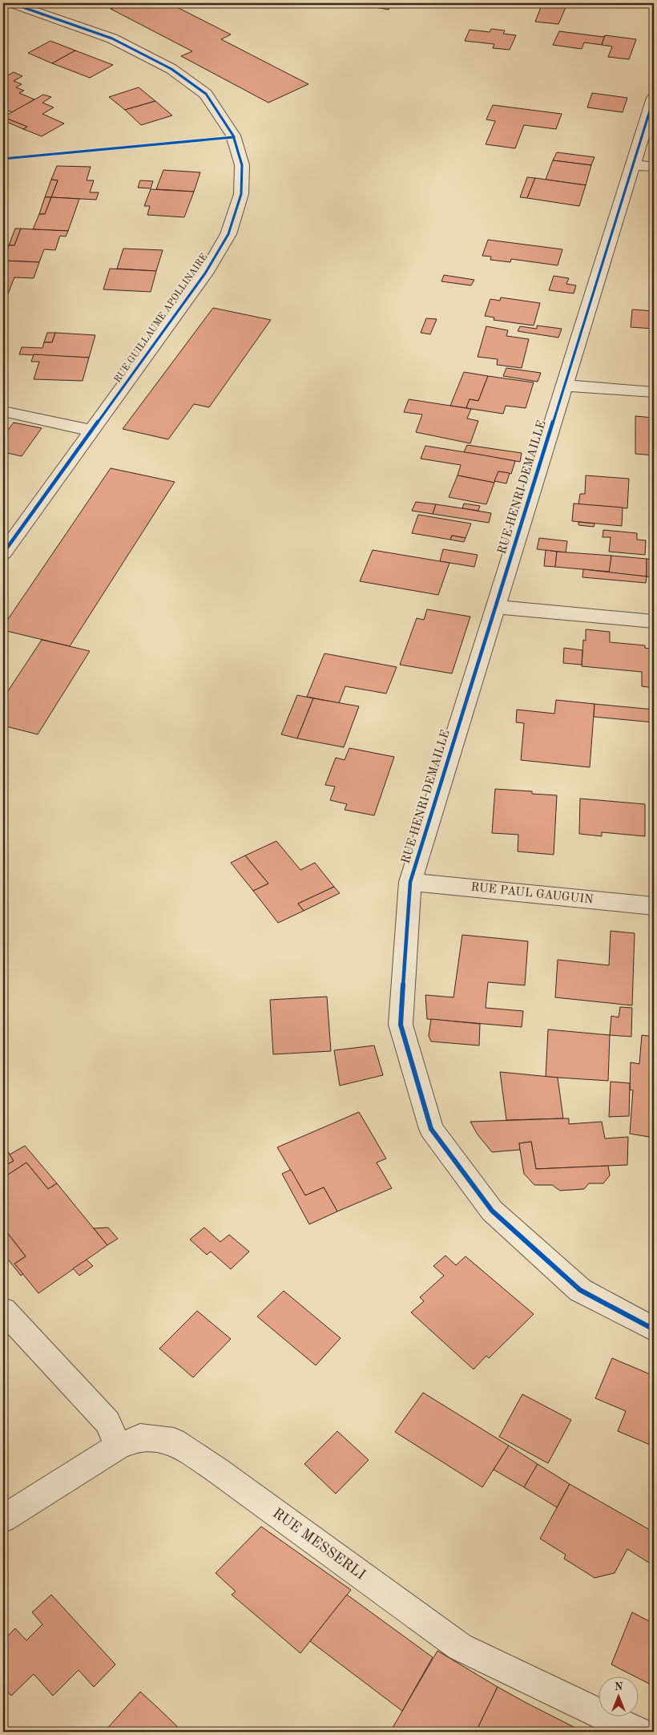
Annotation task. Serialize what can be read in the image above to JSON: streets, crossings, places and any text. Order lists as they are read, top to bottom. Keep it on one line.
{"streets":{"street":["RUE GUILLAUME APOLLINAIRE","RUE HENRI DEMAILLE","RUE PAUL GAUGUIN","RUE MESSERLI"]},"crossings":[["RUE HENRI DEMAILLE","RUE PAUL GAUGUIN"]],"north":"top"}
